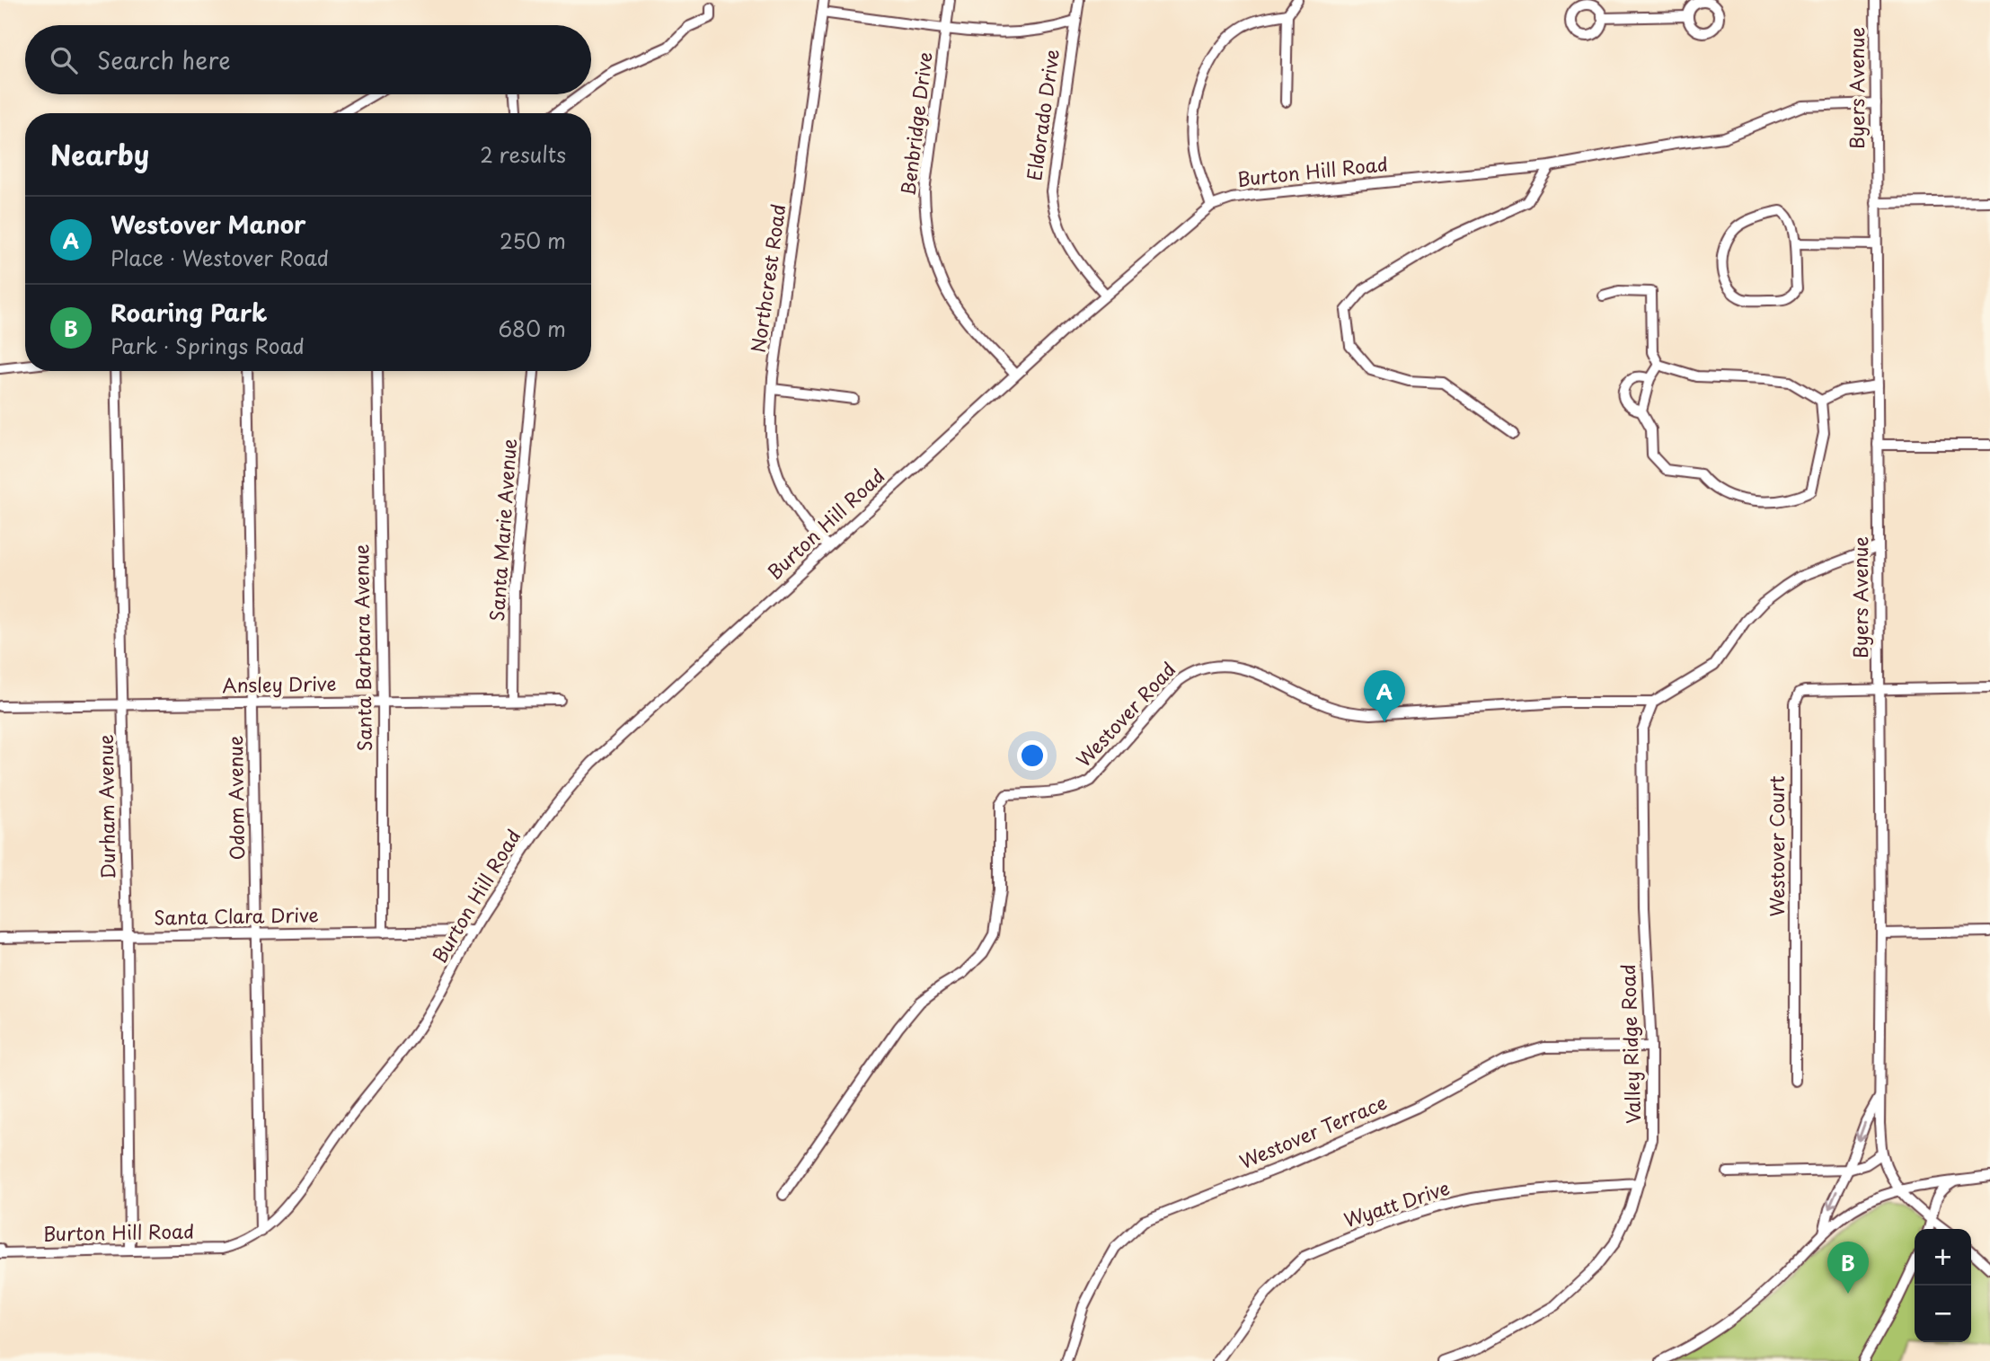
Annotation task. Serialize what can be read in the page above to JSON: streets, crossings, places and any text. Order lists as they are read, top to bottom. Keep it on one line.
{"streets":{"street":["Byers Avenue","Eldorado Drive","Benbridge Drive","Burton Hill Road","Northcrest Road","Santa Marie Avenue","Santa Barbara Avenue","Ansley Drive","Westover Road","Odom Avenue","Durham Avenue","Westover Court","Santa Clara Drive","Valley Ridge Road","Westover Terrace","Wyatt Drive"]},"crossings":[["Byers Avenue","Burton Hill Road"],["Byers Avenue","Westover Court"],["Eldorado Drive","Burton Hill Road"],["Benbridge Drive","Burton Hill Road"],["Burton Hill Road","Northcrest Road"],["Burton Hill Road","Odom Avenue"],["Burton Hill Road","Durham Avenue"],["Burton Hill Road","Santa Clara Drive"],["Santa Marie Avenue","Ansley Drive"],["Santa Barbara Avenue","Ansley Drive"],["Santa Barbara Avenue","Santa Clara Drive"],["Ansley Drive","Odom Avenue"],["Ansley Drive","Durham Avenue"],["Westover Road","Valley Ridge Road"],["Odom Avenue","Santa Clara Drive"],["Durham Avenue","Santa Clara Drive"],["Valley Ridge Road","Westover Terrace"],["Valley Ridge Road","Wyatt Drive"]],"page":{"search":"Search here","heading":["Nearby","2 results"],"list":[{"mark":"A","name":"Westover Manor","note":"Place · Westover Road","value":"250 m"},{"mark":"B","name":"Roaring Park","note":"Park · Springs Road","value":"680 m"}],"pins":["A","B"],"map_buttons":["+","−"]}}
